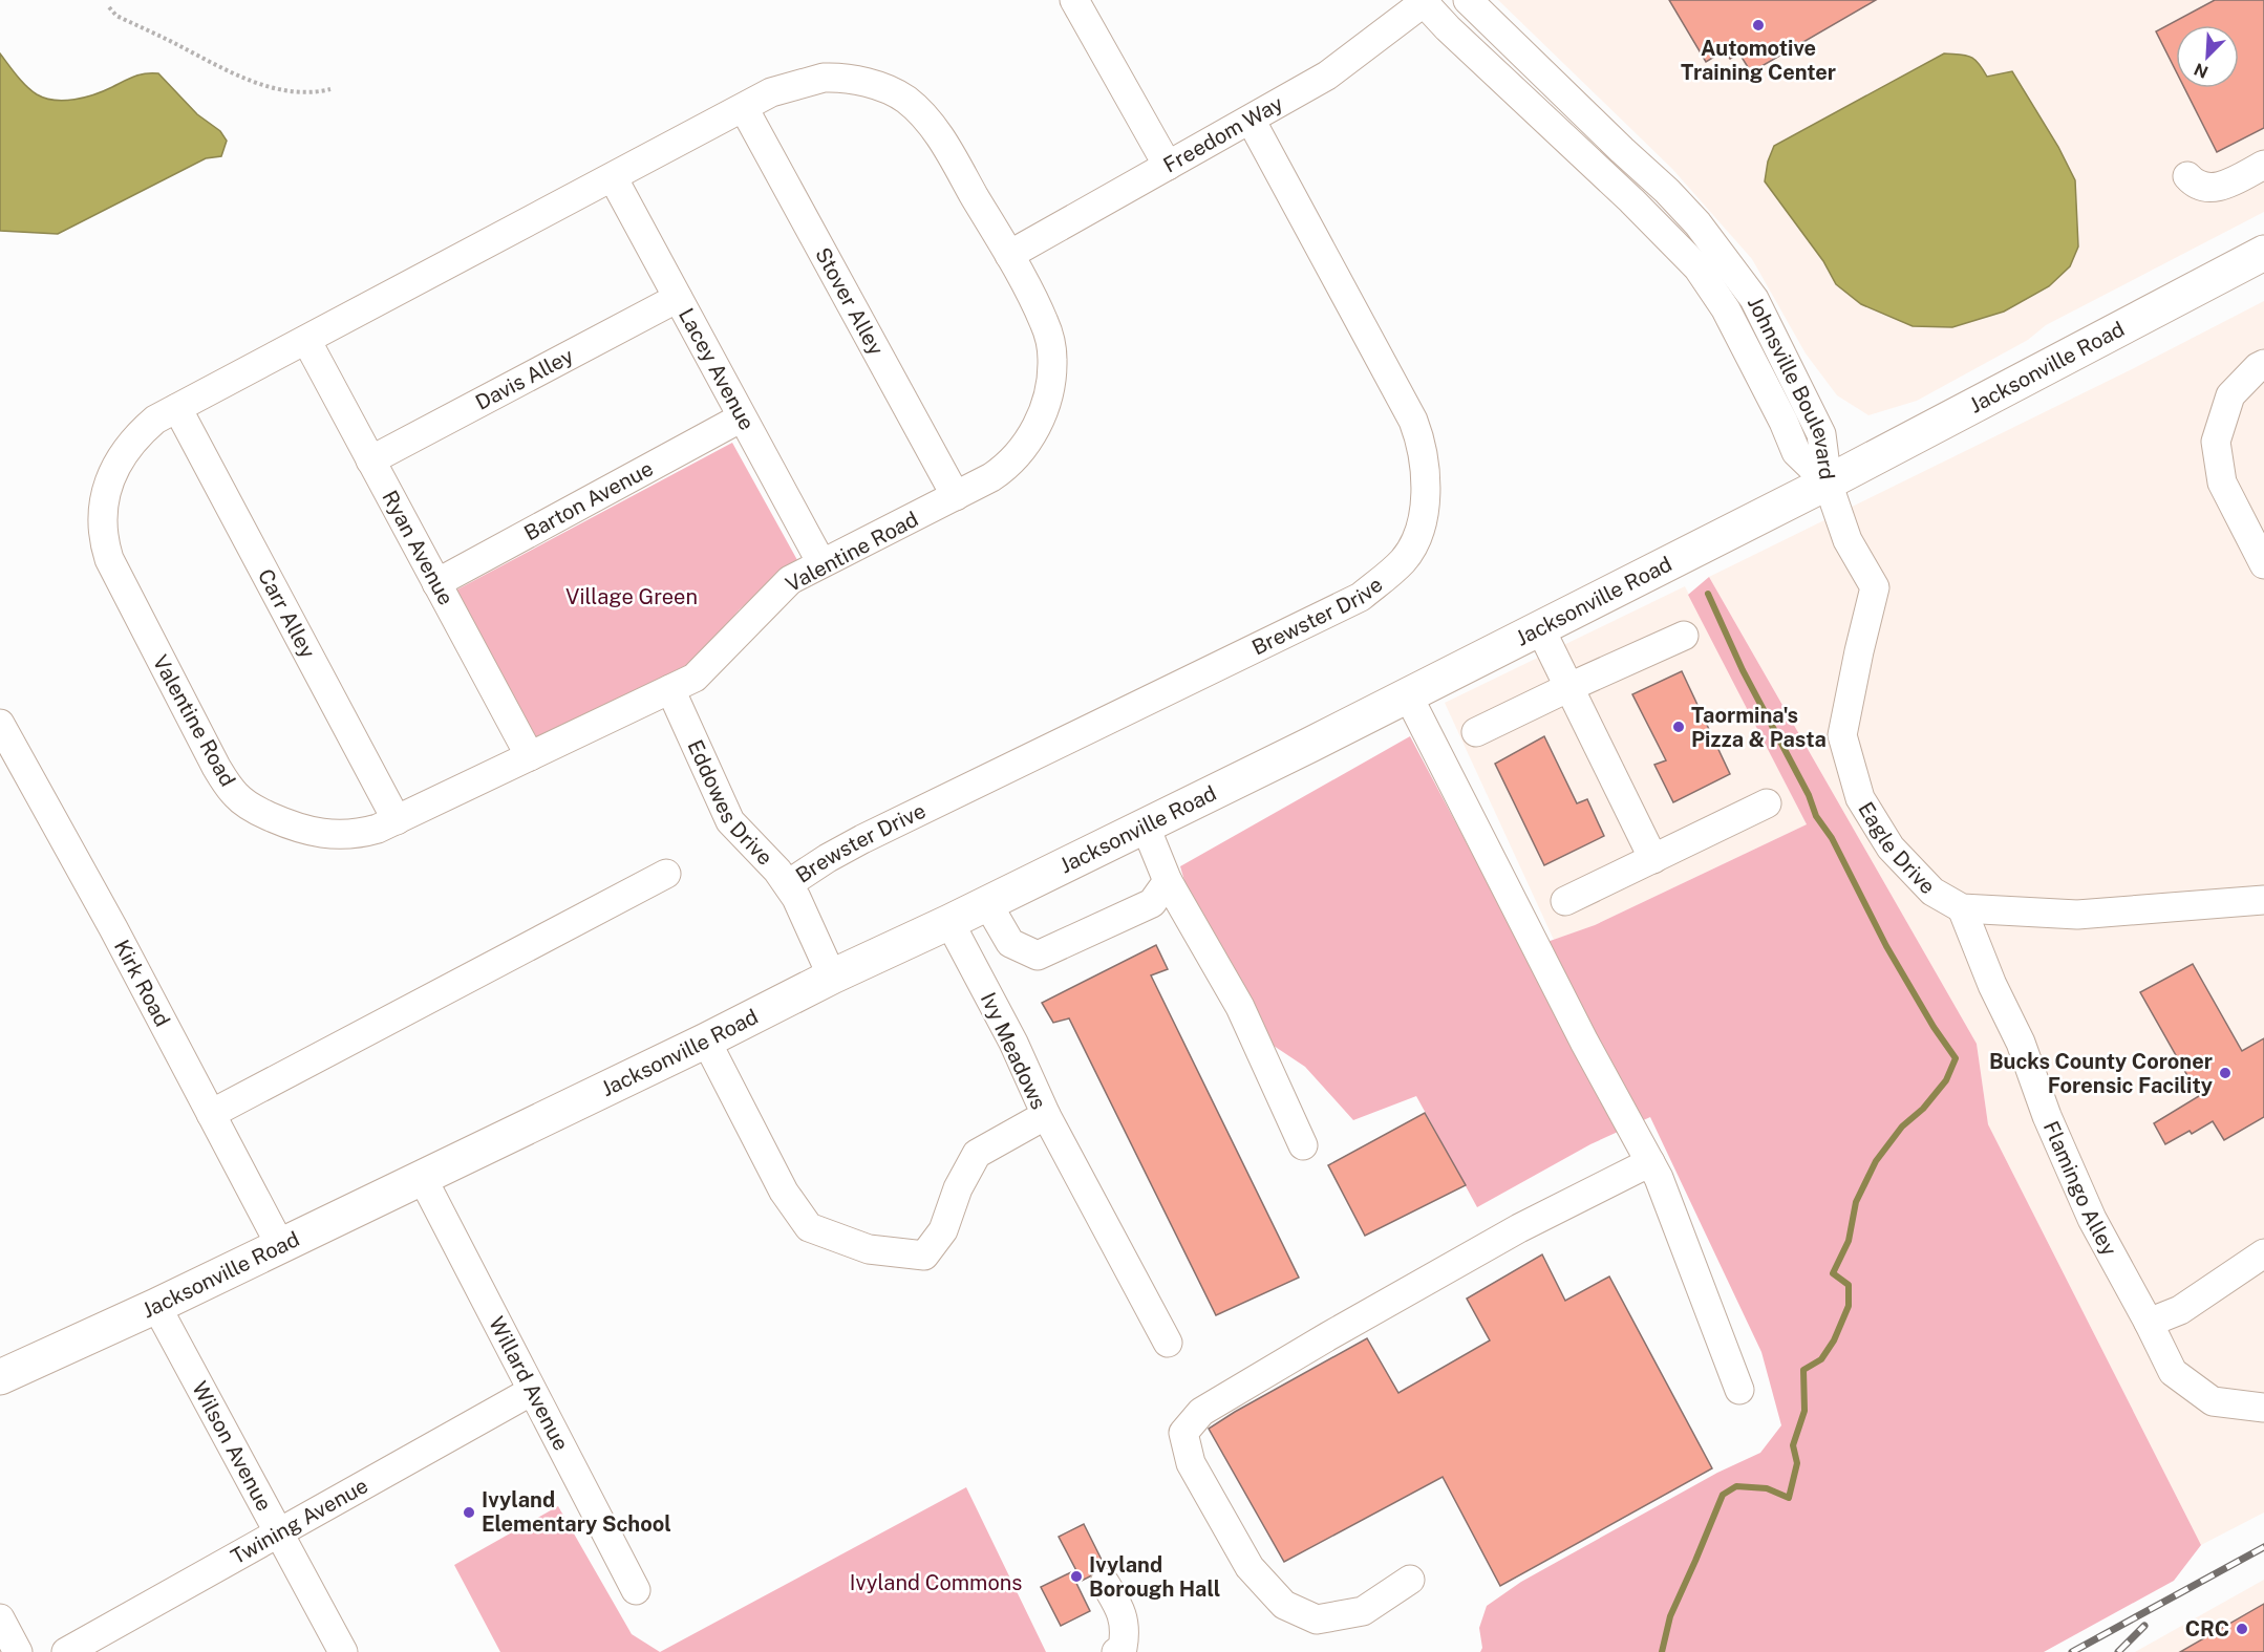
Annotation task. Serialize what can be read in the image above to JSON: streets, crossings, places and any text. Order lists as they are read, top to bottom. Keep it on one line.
{"streets":{"main road":["Jacksonville Road"],"street":["Freedom Way","Stover Alley","Lacey Avenue","Davis Alley","Johnsville Boulevard","Barton Avenue","Ryan Avenue","Valentine Road","Carr Alley","Brewster Drive","Eddowes Drive","Eagle Drive","Kirk Road","Ivy Meadows","Flamingo Alley","Willard Avenue","Wilson Avenue","Twining Avenue"]},"crossings":[["Freedom Way","Johnsville Boulevard"],["Freedom Way","Valentine Road"],["Freedom Way","Brewster Drive"],["Stover Alley","Valentine Road"],["Jacksonville Road","Johnsville Boulevard"],["Jacksonville Road","Eddowes Drive"],["Jacksonville Road","Eagle Drive"],["Jacksonville Road","Kirk Road"],["Jacksonville Road","Ivy Meadows"],["Jacksonville Road","Willard Avenue"],["Jacksonville Road","Wilson Avenue"],["Lacey Avenue","Davis Alley"],["Lacey Avenue","Barton Avenue"],["Lacey Avenue","Valentine Road"],["Davis Alley","Ryan Avenue"],["Johnsville Boulevard","Eagle Drive"],["Barton Avenue","Ryan Avenue"],["Ryan Avenue","Valentine Road"],["Valentine Road","Carr Alley"],["Valentine Road","Eddowes Drive"],["Brewster Drive","Eddowes Drive"],["Eagle Drive","Flamingo Alley"],["Willard Avenue","Twining Avenue"],["Wilson Avenue","Twining Avenue"]],"parks":["Village Green","Ivyland Commons"],"places":["Automotive Training Center","Taormina's Pizza & Pasta","Bucks County Coroner Forensic Facility","Ivyland Elementary School","Ivyland Borough Hall","CRC"],"north":"bottom left"}
